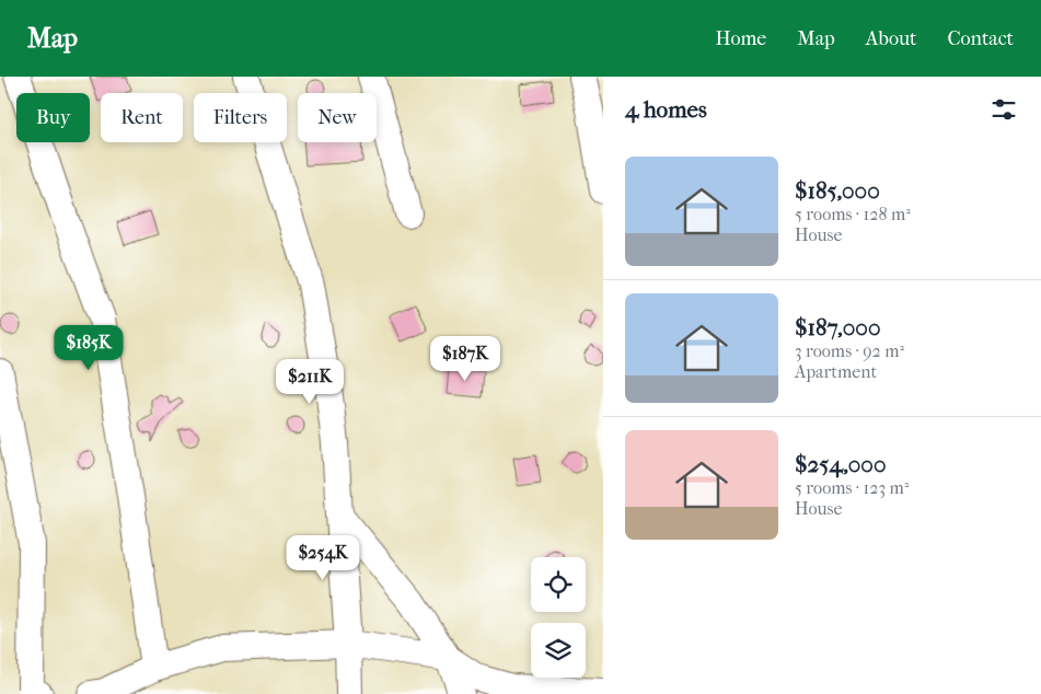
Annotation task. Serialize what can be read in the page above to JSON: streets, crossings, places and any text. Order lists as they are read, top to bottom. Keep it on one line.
{"page":{"header":"Map","nav":["Home","Map","About","Contact"],"heading":"4 homes","chip":["Buy","Rent","Filters","New"],"list":[{"name":"$185,000","note":"5 rooms · 128 m² · House"},{"name":"$187,000","note":"3 rooms · 92 m² · Apartment"},{"name":"$254,000","note":"5 rooms · 123 m² · House"}],"price":["$185K","$187K","$211K","$254K"]}}
